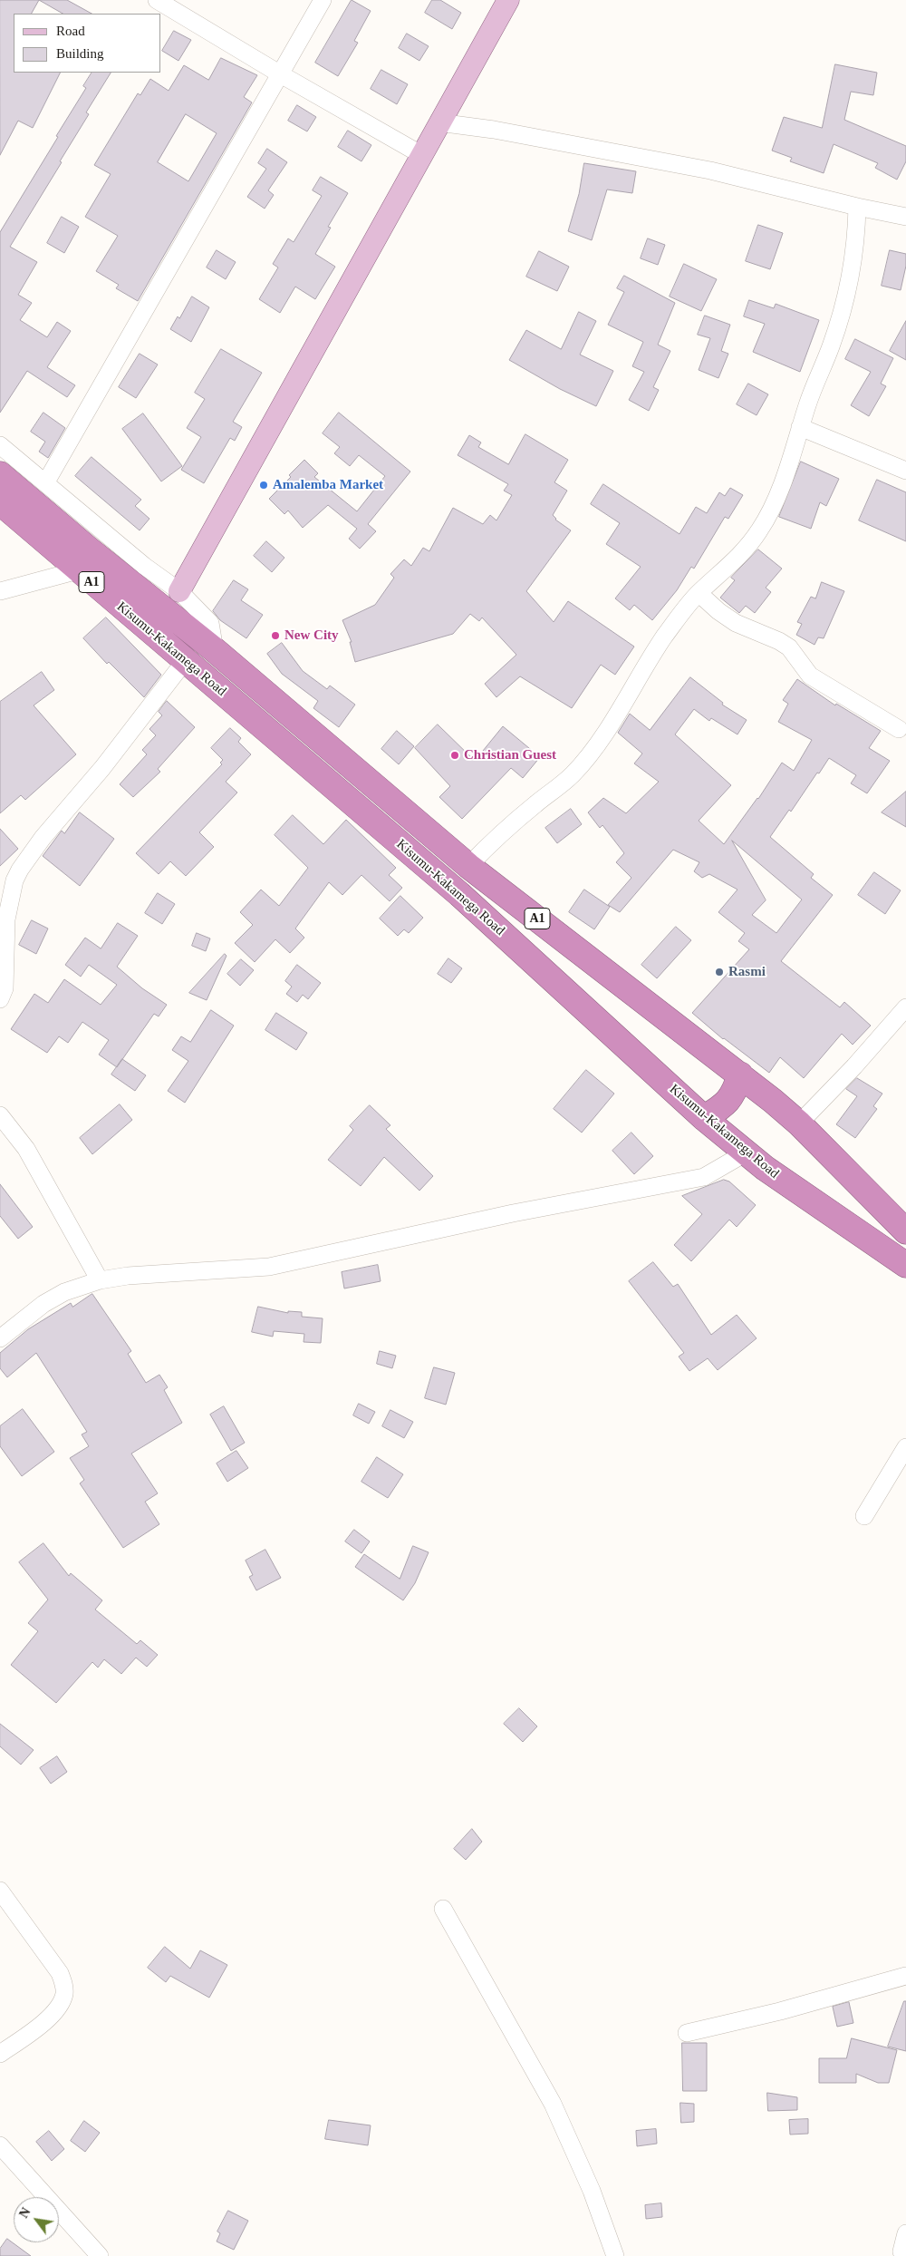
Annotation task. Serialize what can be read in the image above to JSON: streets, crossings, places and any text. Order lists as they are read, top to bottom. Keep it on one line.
{"streets":{"highway":["A1","Kisumu-Kakamega Road"]},"places":["Amalemba Market","New City","Christian Guest","Rasmi"],"legend":["Road","Building"],"north":"top left"}
